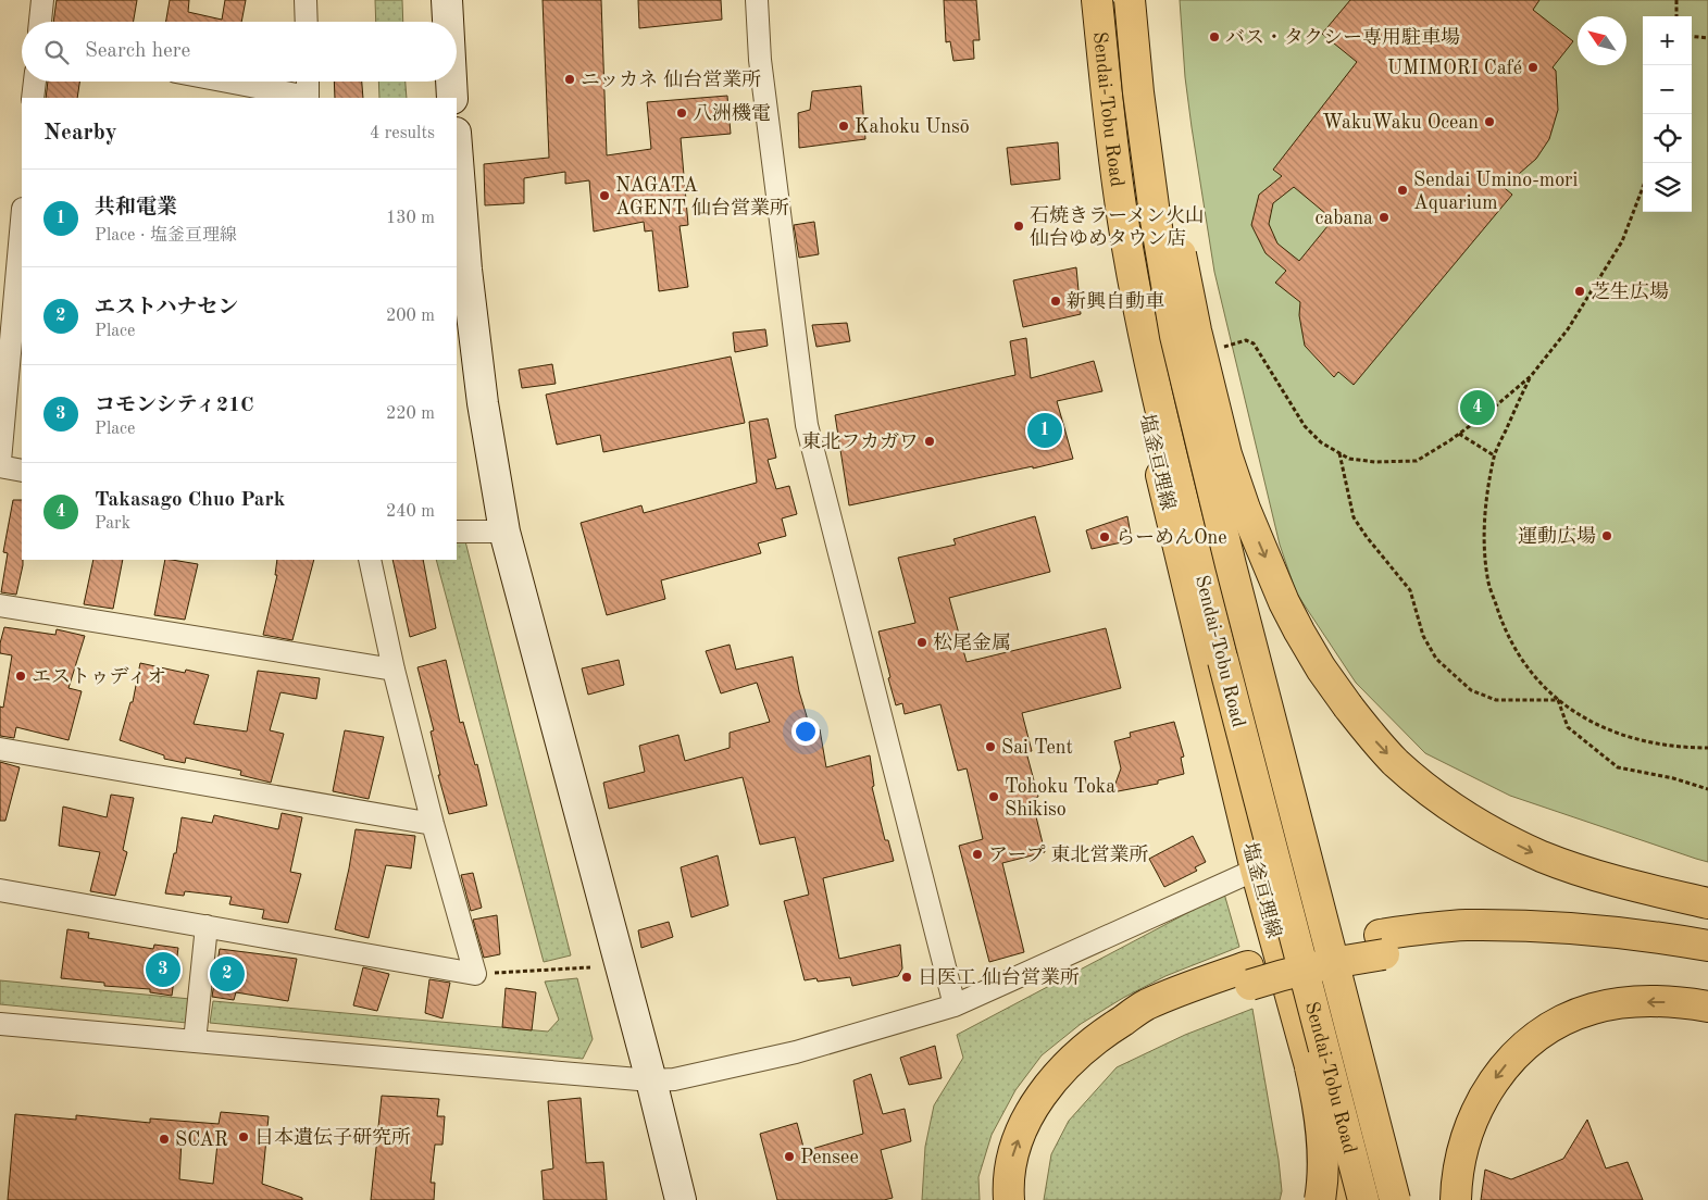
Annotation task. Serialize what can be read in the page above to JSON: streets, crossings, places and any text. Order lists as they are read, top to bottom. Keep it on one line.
{"streets":{"main road":["Sendai-Tobu Road","塩釜亘理線"]},"places":["バス・タクシー専用駐車場","UMIMORI Café","ニッカネ 仙台営業所","八洲機電","WakuWaku Ocean","Kahoku Unsō","Sendai Umino-mori Aquarium","NAGATA AGENT 仙台営業所","cabana","石焼きラーメン火山 仙台ゆめタウン店","芝生広場","新興自動車","東北フカガワ","運動広場","らーめんOne","松尾金属","エストゥディオ","Sai Tent","Tohoku Toka Shikiso","アープ 東北営業所","日医工 仙台営業所","日本遺伝子研究所","SCAR","Pensee"],"north":"top left","page":{"map_buttons":["+","−"],"search":"Search here","heading":["Nearby","4 results"],"list":[{"mark":"1","name":"共和電業","note":"Place · 塩釜亘理線","value":"130 m"},{"mark":"2","name":"エストハナセン","note":"Place","value":"200 m"},{"mark":"3","name":"コモンシティ21C","note":"Place","value":"220 m"},{"mark":"4","name":"Takasago Chuo Park","note":"Park","value":"240 m"}],"pins":["4","1","3","2"]}}
